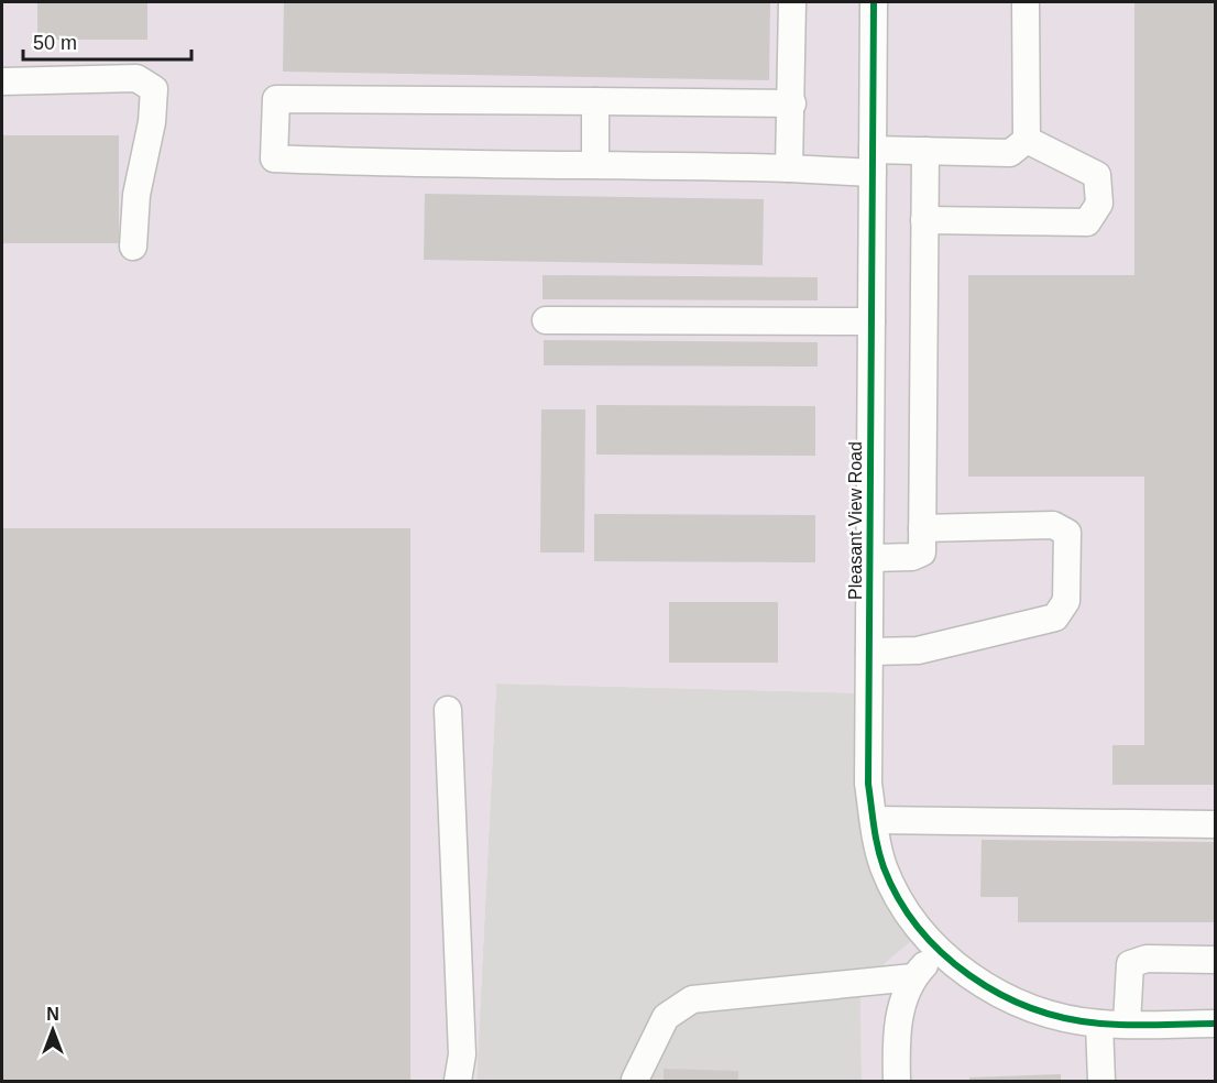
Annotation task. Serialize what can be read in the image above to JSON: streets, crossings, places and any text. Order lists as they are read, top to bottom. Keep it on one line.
{"streets":{"street":["Pleasant View Road"]},"scale_bar":"50 m","north":"top"}
